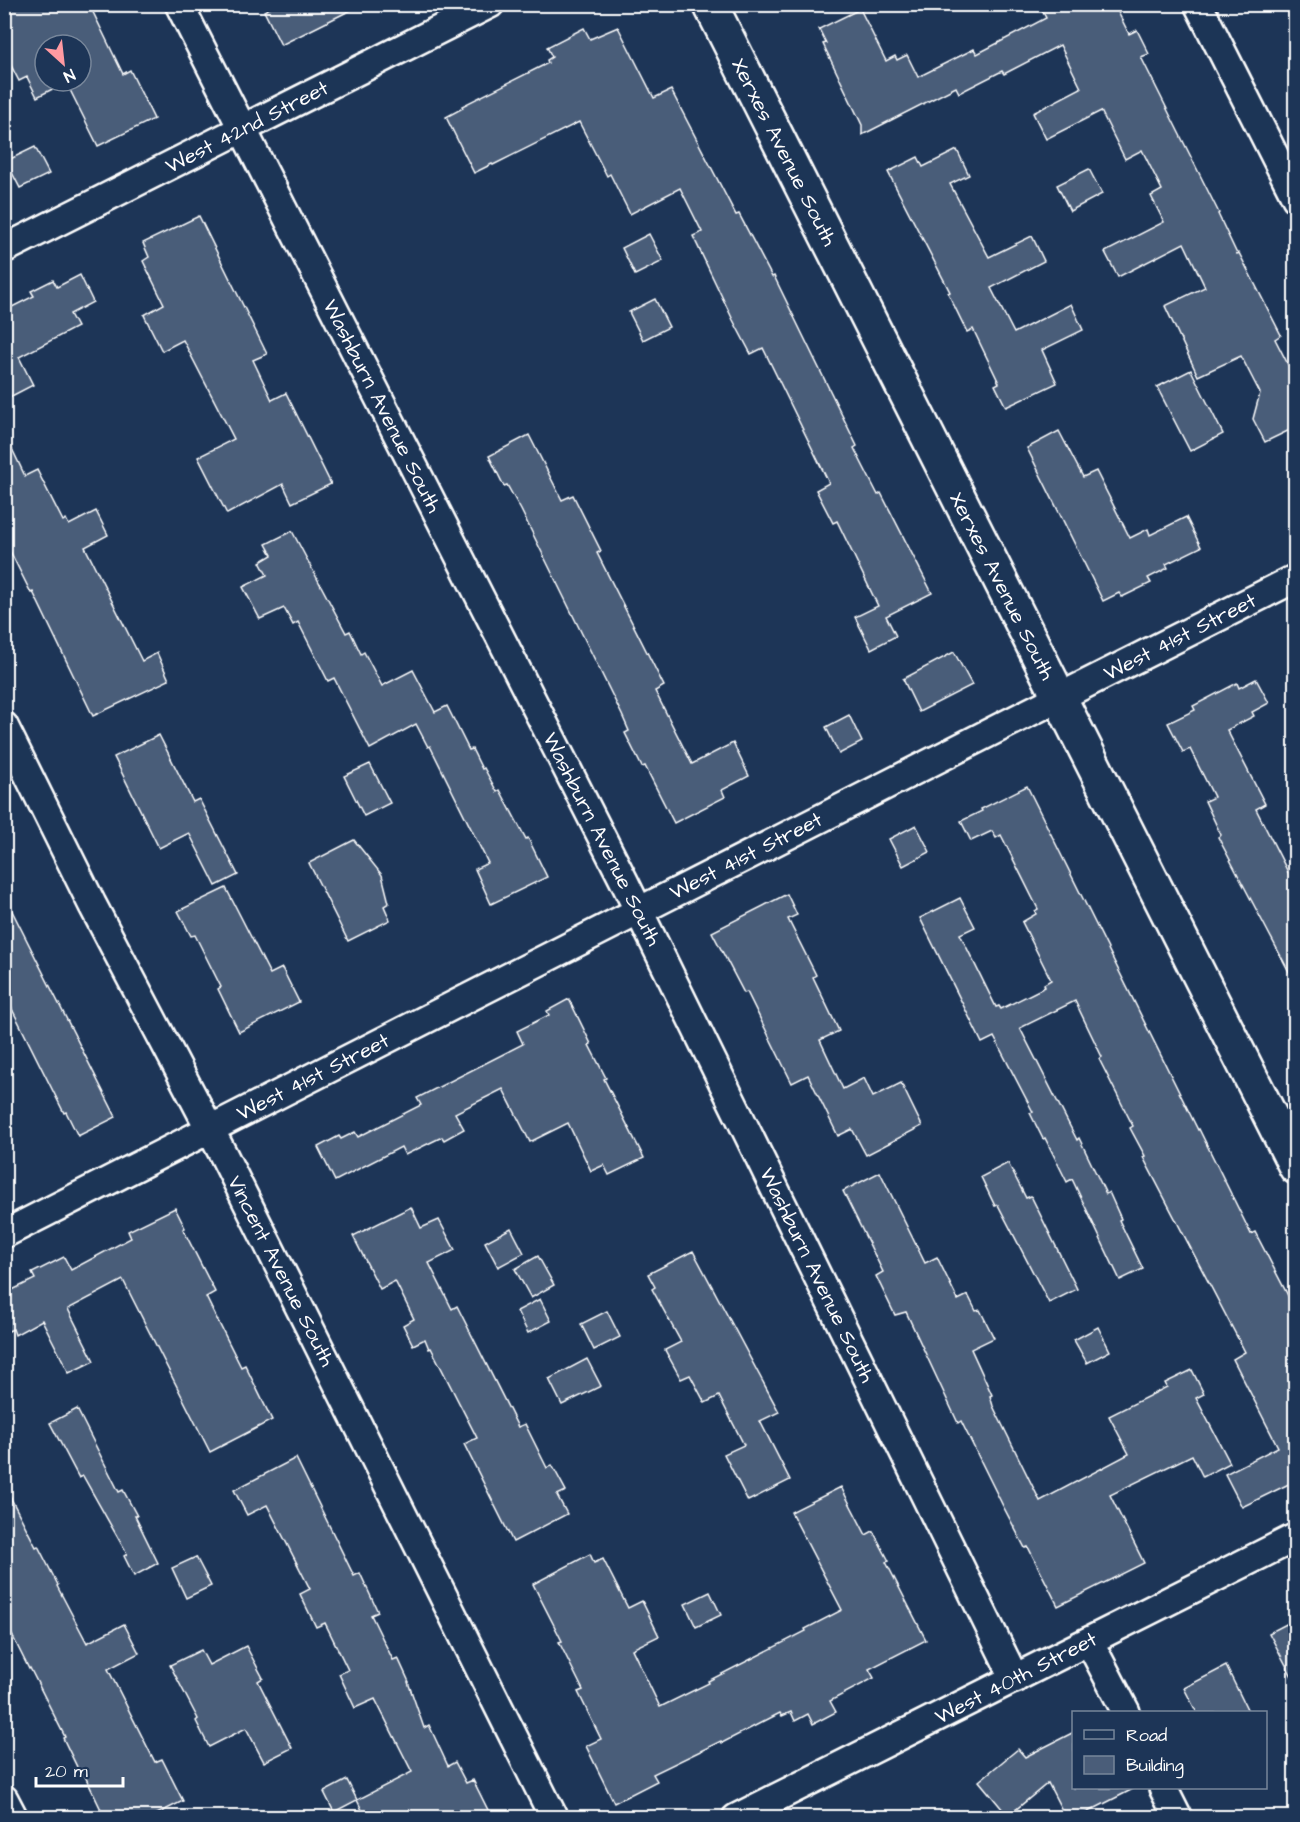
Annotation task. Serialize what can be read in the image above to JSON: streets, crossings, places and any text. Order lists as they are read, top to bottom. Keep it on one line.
{"streets":{"street":["West 42nd Street","Xerxes Avenue South","Washburn Avenue South","West 41st Street","Vincent Avenue South","West 40th Street"]},"crossings":[["West 42nd Street","Washburn Avenue South"],["Xerxes Avenue South","West 41st Street"],["Washburn Avenue South","West 41st Street"],["Washburn Avenue South","West 40th Street"],["West 41st Street","Vincent Avenue South"]],"legend":["Road","Building"],"scale_bar":"20 m","north":"bottom right"}
